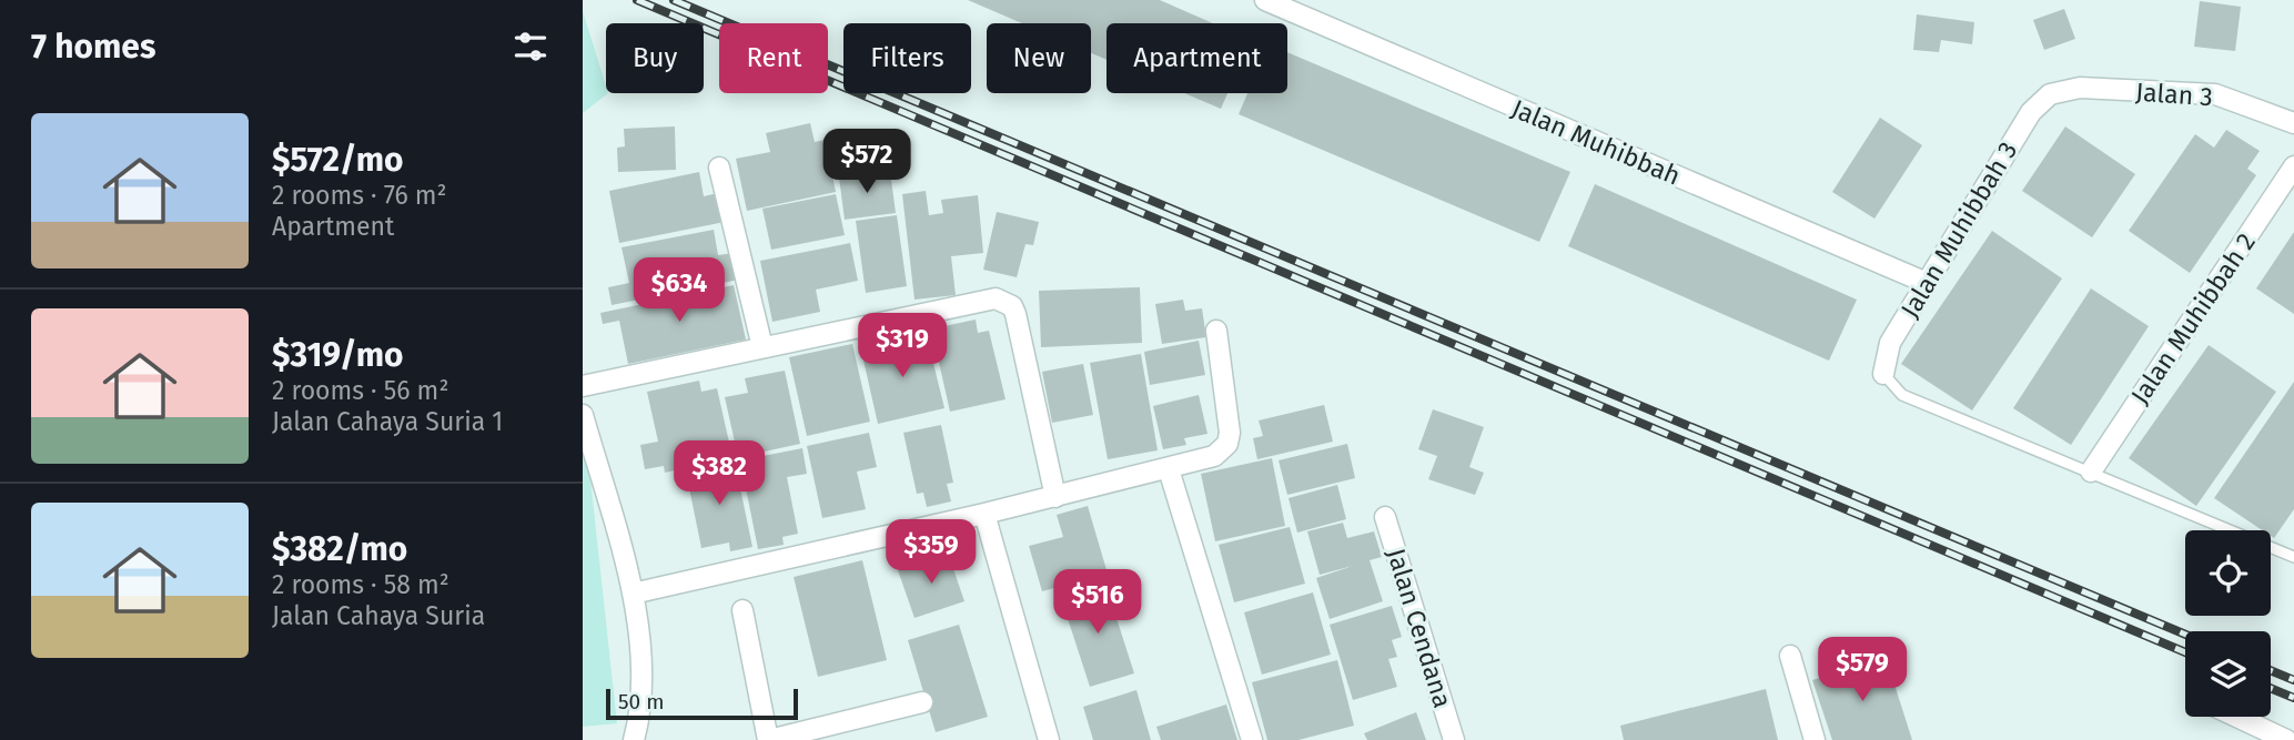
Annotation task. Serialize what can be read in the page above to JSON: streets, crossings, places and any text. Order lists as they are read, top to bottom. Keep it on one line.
{"streets":{"street":["Jalan 3","Jalan Muhibbah","Jalan Muhibbah 3","Jalan Muhibbah 2","Jalan Cendana"]},"crossings":[["Jalan 3","Jalan Muhibbah 3"],["Jalan Muhibbah","Jalan Muhibbah 3"]],"scale_bar":"50 m","page":{"heading":"7 homes","chip":["Buy","Rent","Filters","New","Apartment"],"list":[{"name":"$572/mo","note":"2 rooms · 76 m² · Apartment"},{"name":"$319/mo","note":"2 rooms · 56 m² · Jalan Cahaya Suria 1"},{"name":"$382/mo","note":"2 rooms · 58 m² · Jalan Cahaya Suria"}],"price":["$572","$634","$319","$382","$359","$516","$579"],"scale":"50 m"}}
